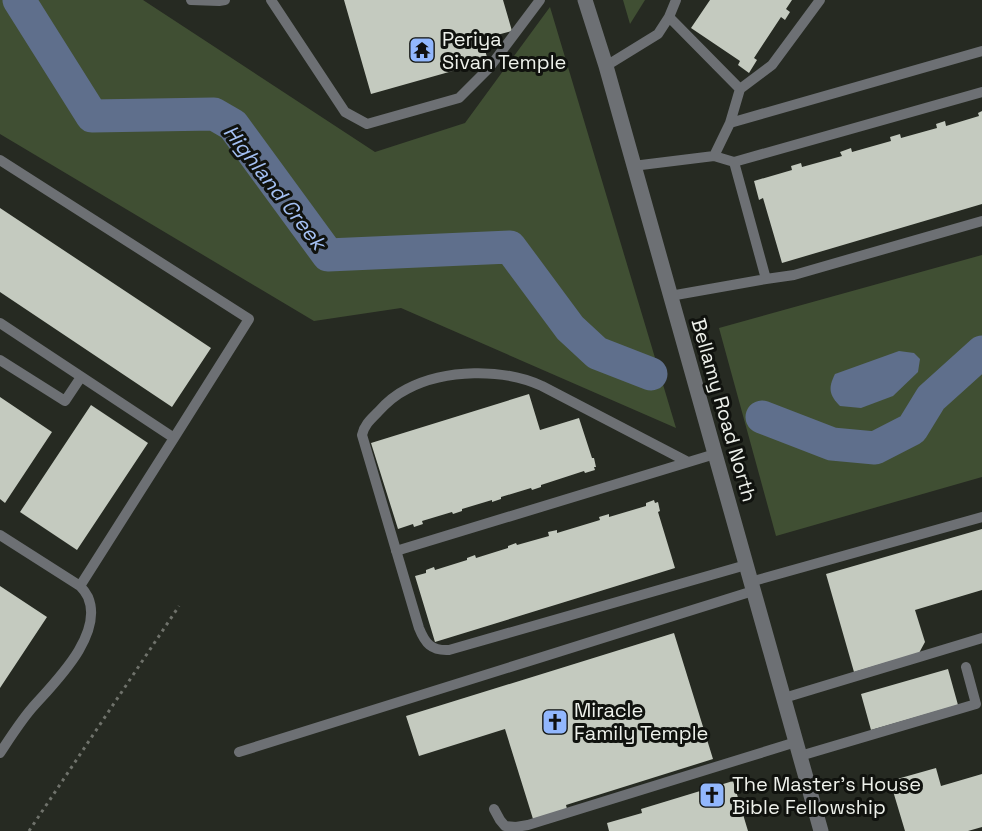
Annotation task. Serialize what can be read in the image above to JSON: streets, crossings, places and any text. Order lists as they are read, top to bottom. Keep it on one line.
{"streets":{"street":["Bellamy Road North"]},"water":["Highland Creek"],"places":{"temple":["Periya Sivan Temple"],"church":["Miracle Family Temple","The Master's House Bible Fellowship"]}}
